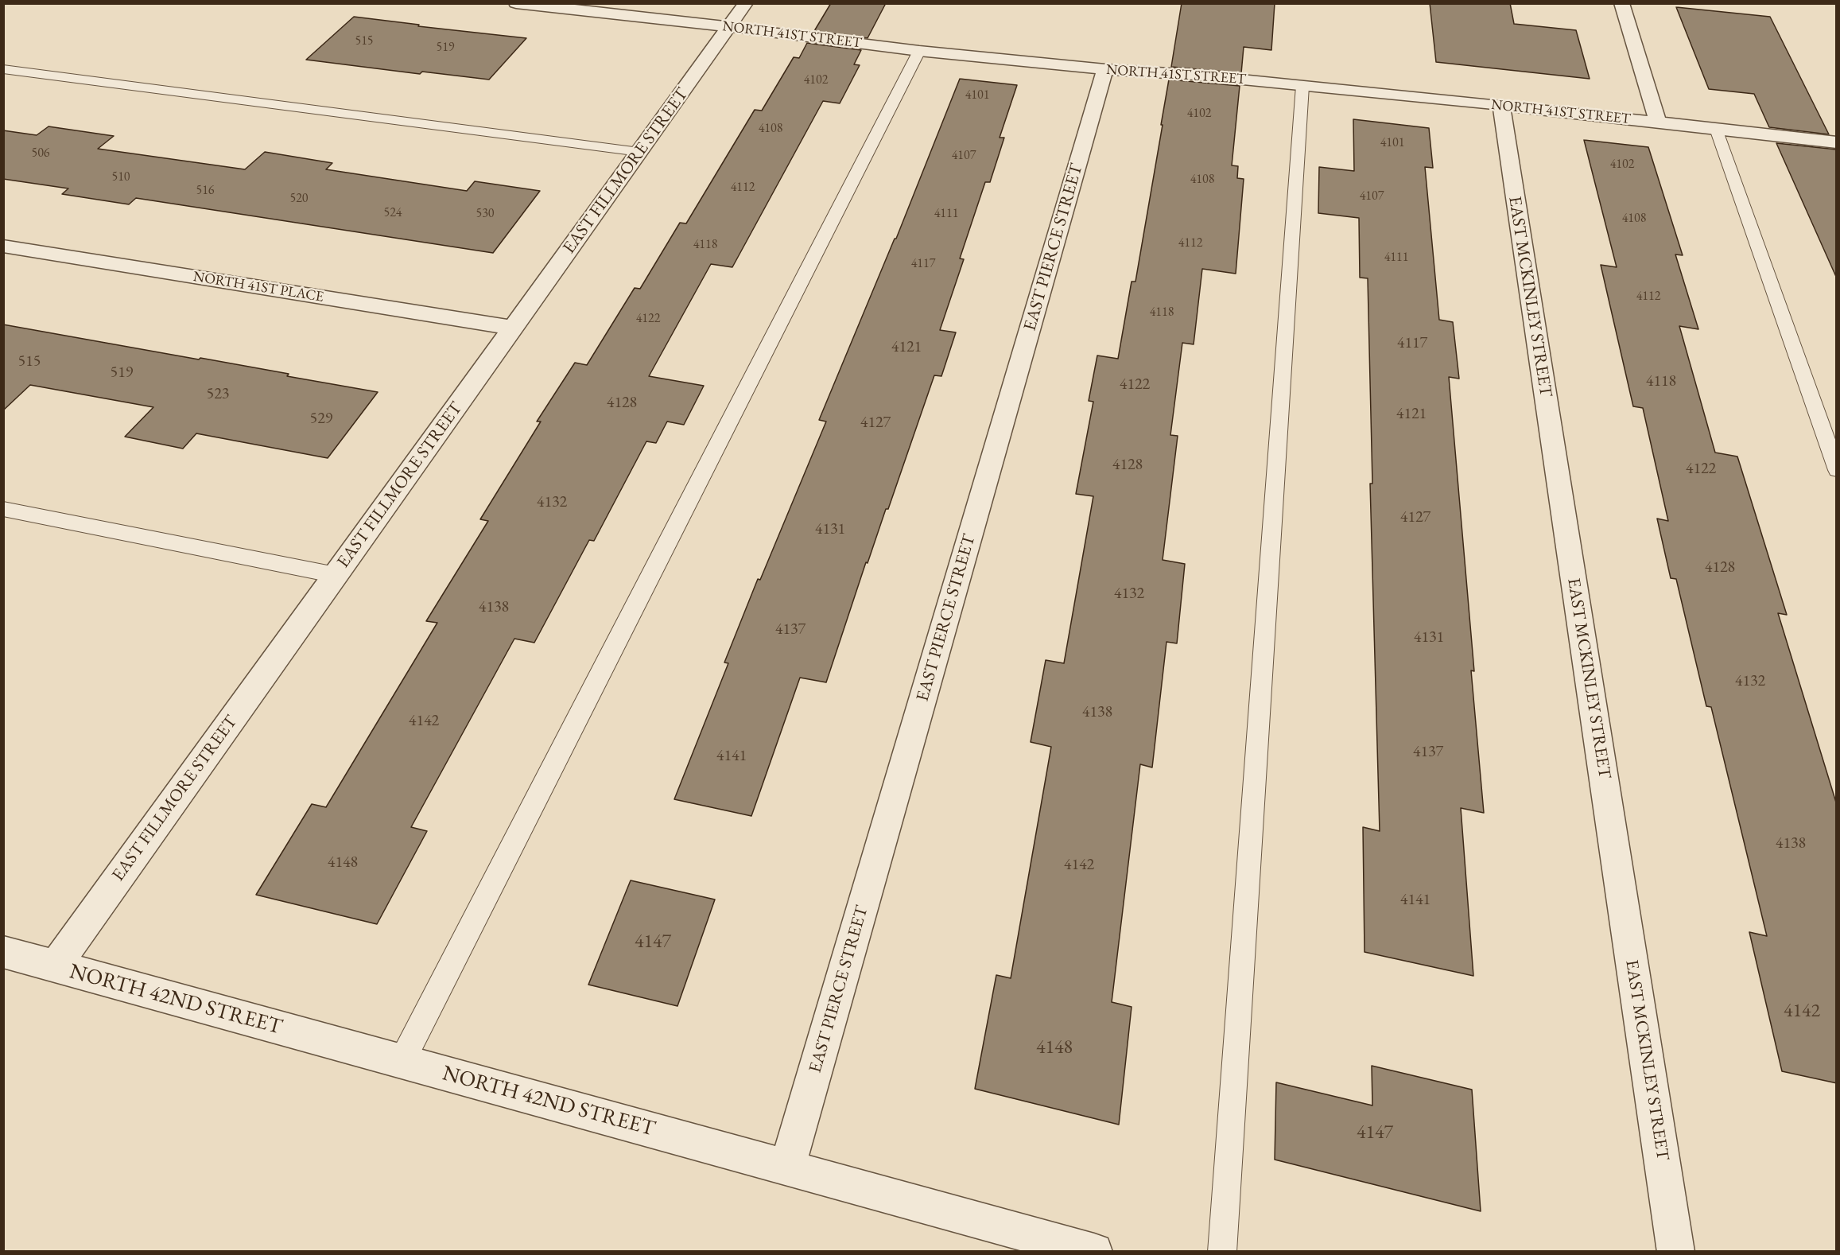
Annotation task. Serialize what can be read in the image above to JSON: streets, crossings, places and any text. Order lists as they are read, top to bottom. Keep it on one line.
{"streets":{"street":["NORTH 41ST STREET","EAST FILLMORE STREET","EAST PIERCE STREET","NORTH 41ST PLACE","EAST MCKINLEY STREET","NORTH 42ND STREET"]},"crossings":[["NORTH 41ST STREET","EAST FILLMORE STREET"],["NORTH 41ST STREET","EAST PIERCE STREET"],["NORTH 41ST STREET","EAST MCKINLEY STREET"],["EAST FILLMORE STREET","NORTH 41ST PLACE"],["EAST FILLMORE STREET","NORTH 42ND STREET"],["EAST PIERCE STREET","NORTH 42ND STREET"]],"house_numbers":["515","519","4102","4101","4102","4108","4101","506","4107","4102","510","4108","4112","516","4107","520","524","530","4111","4108","4112","4118","4111","4117","4112","4118","4122","4117","4121","515","519","4118","4122","523","4128","4121","529","4127","4128","4122","4132","4127","4131","4128","4132","4138","4137","4131","4132","4138","4142","4137","4141","4138","4148","4142","4141","4147","4142","4148","4147"]}
